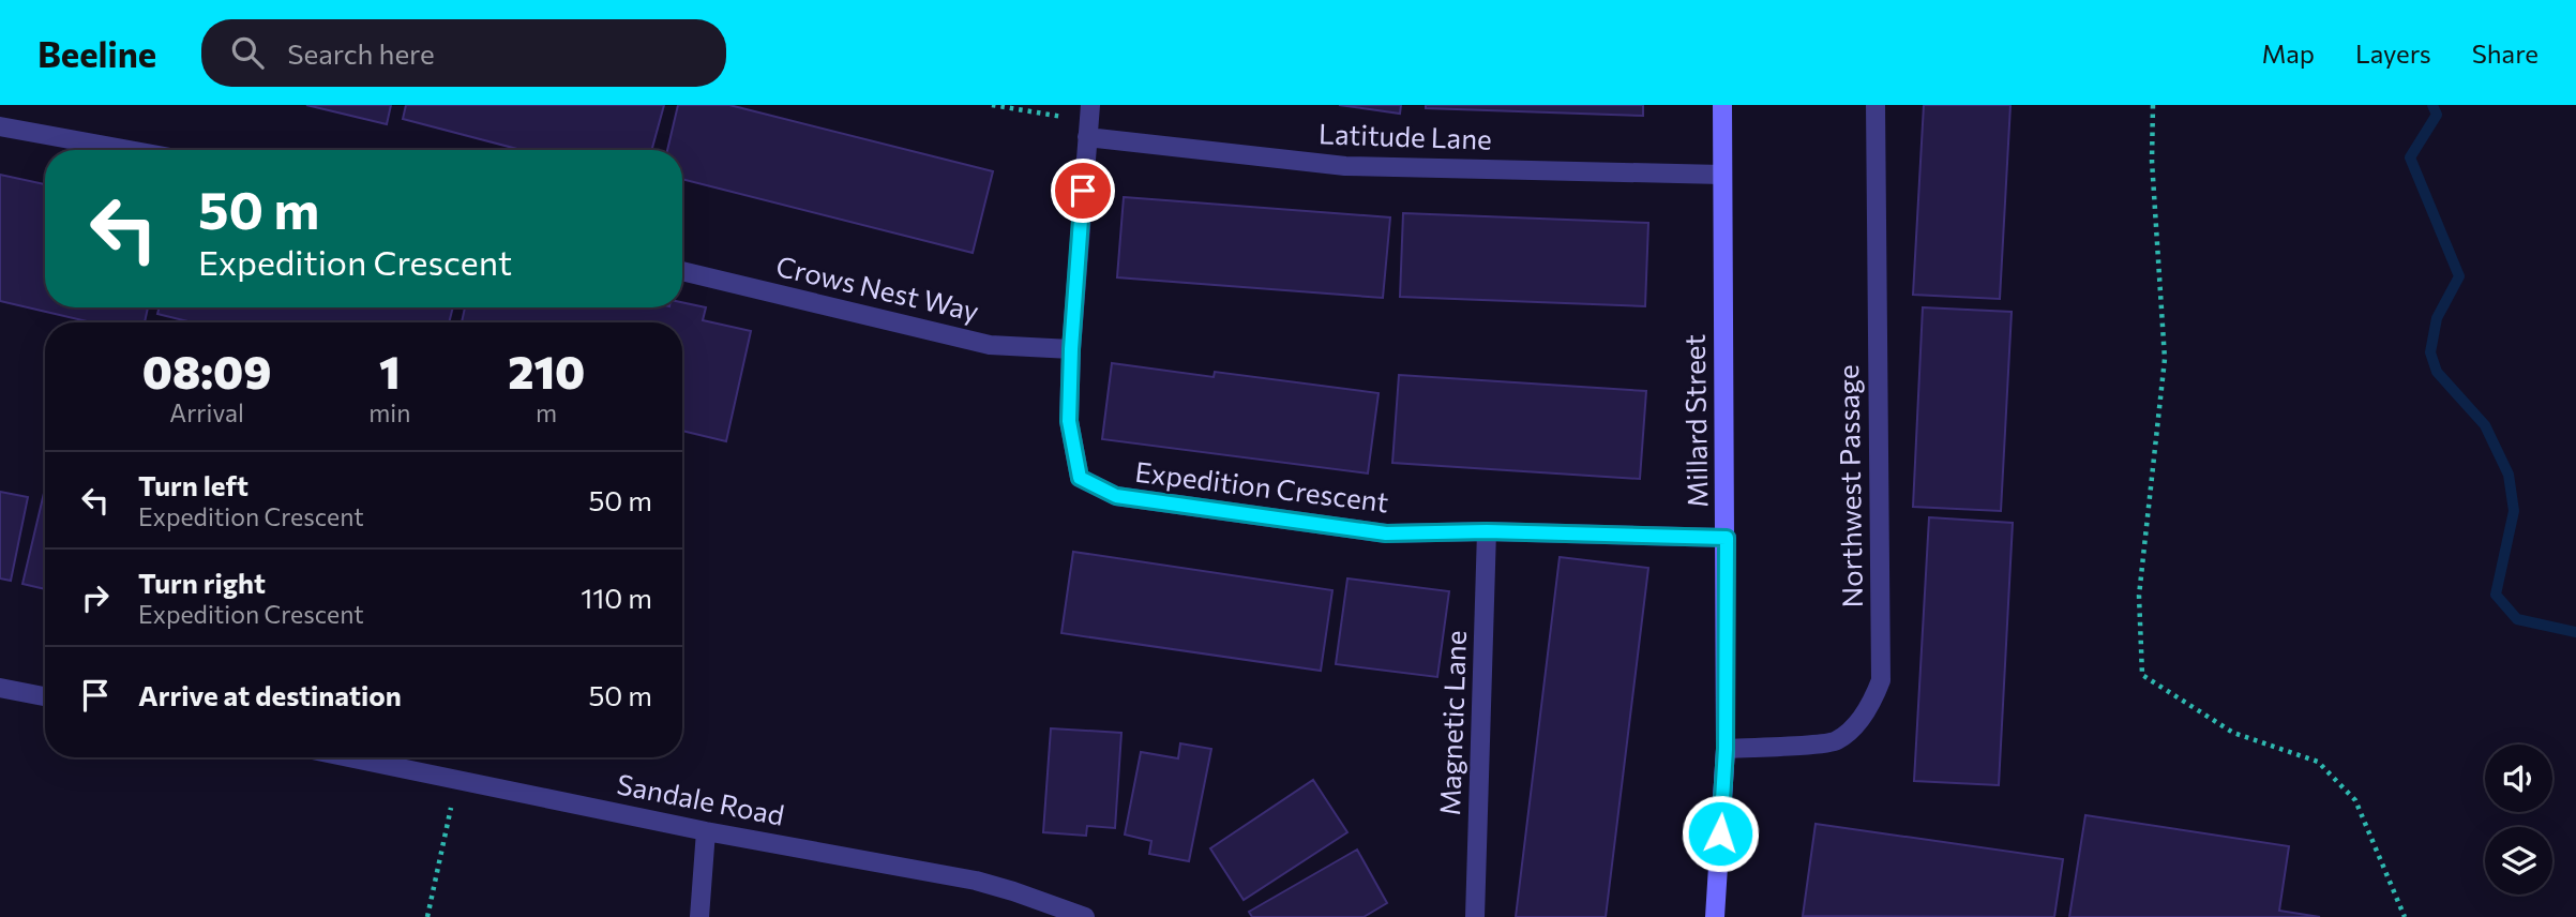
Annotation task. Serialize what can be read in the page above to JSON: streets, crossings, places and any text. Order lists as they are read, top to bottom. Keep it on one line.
{"streets":{"street":["Latitude Lane","Crows Nest Way","Millard Street","Northwest Passage","Expedition Crescent","Magnetic Lane","Sandale Road"]},"crossings":[["Latitude Lane","Millard Street"],["Latitude Lane","Expedition Crescent"],["Crows Nest Way","Expedition Crescent"],["Millard Street","Northwest Passage"],["Millard Street","Expedition Crescent"],["Expedition Crescent","Magnetic Lane"]],"page":{"header":"Beeline","search":"Search here","nav":["Map","Layers","Share"],"turn":["50 m","Expedition Crescent"],"eta":["08:09","Arrival","1","min","210","m"],"list":[{"name":"Turn left","note":"Expedition Crescent","value":"50 m"},{"name":"Turn right","note":"Expedition Crescent","value":"110 m"},{"name":"Arrive at destination","value":"50 m"}]}}
